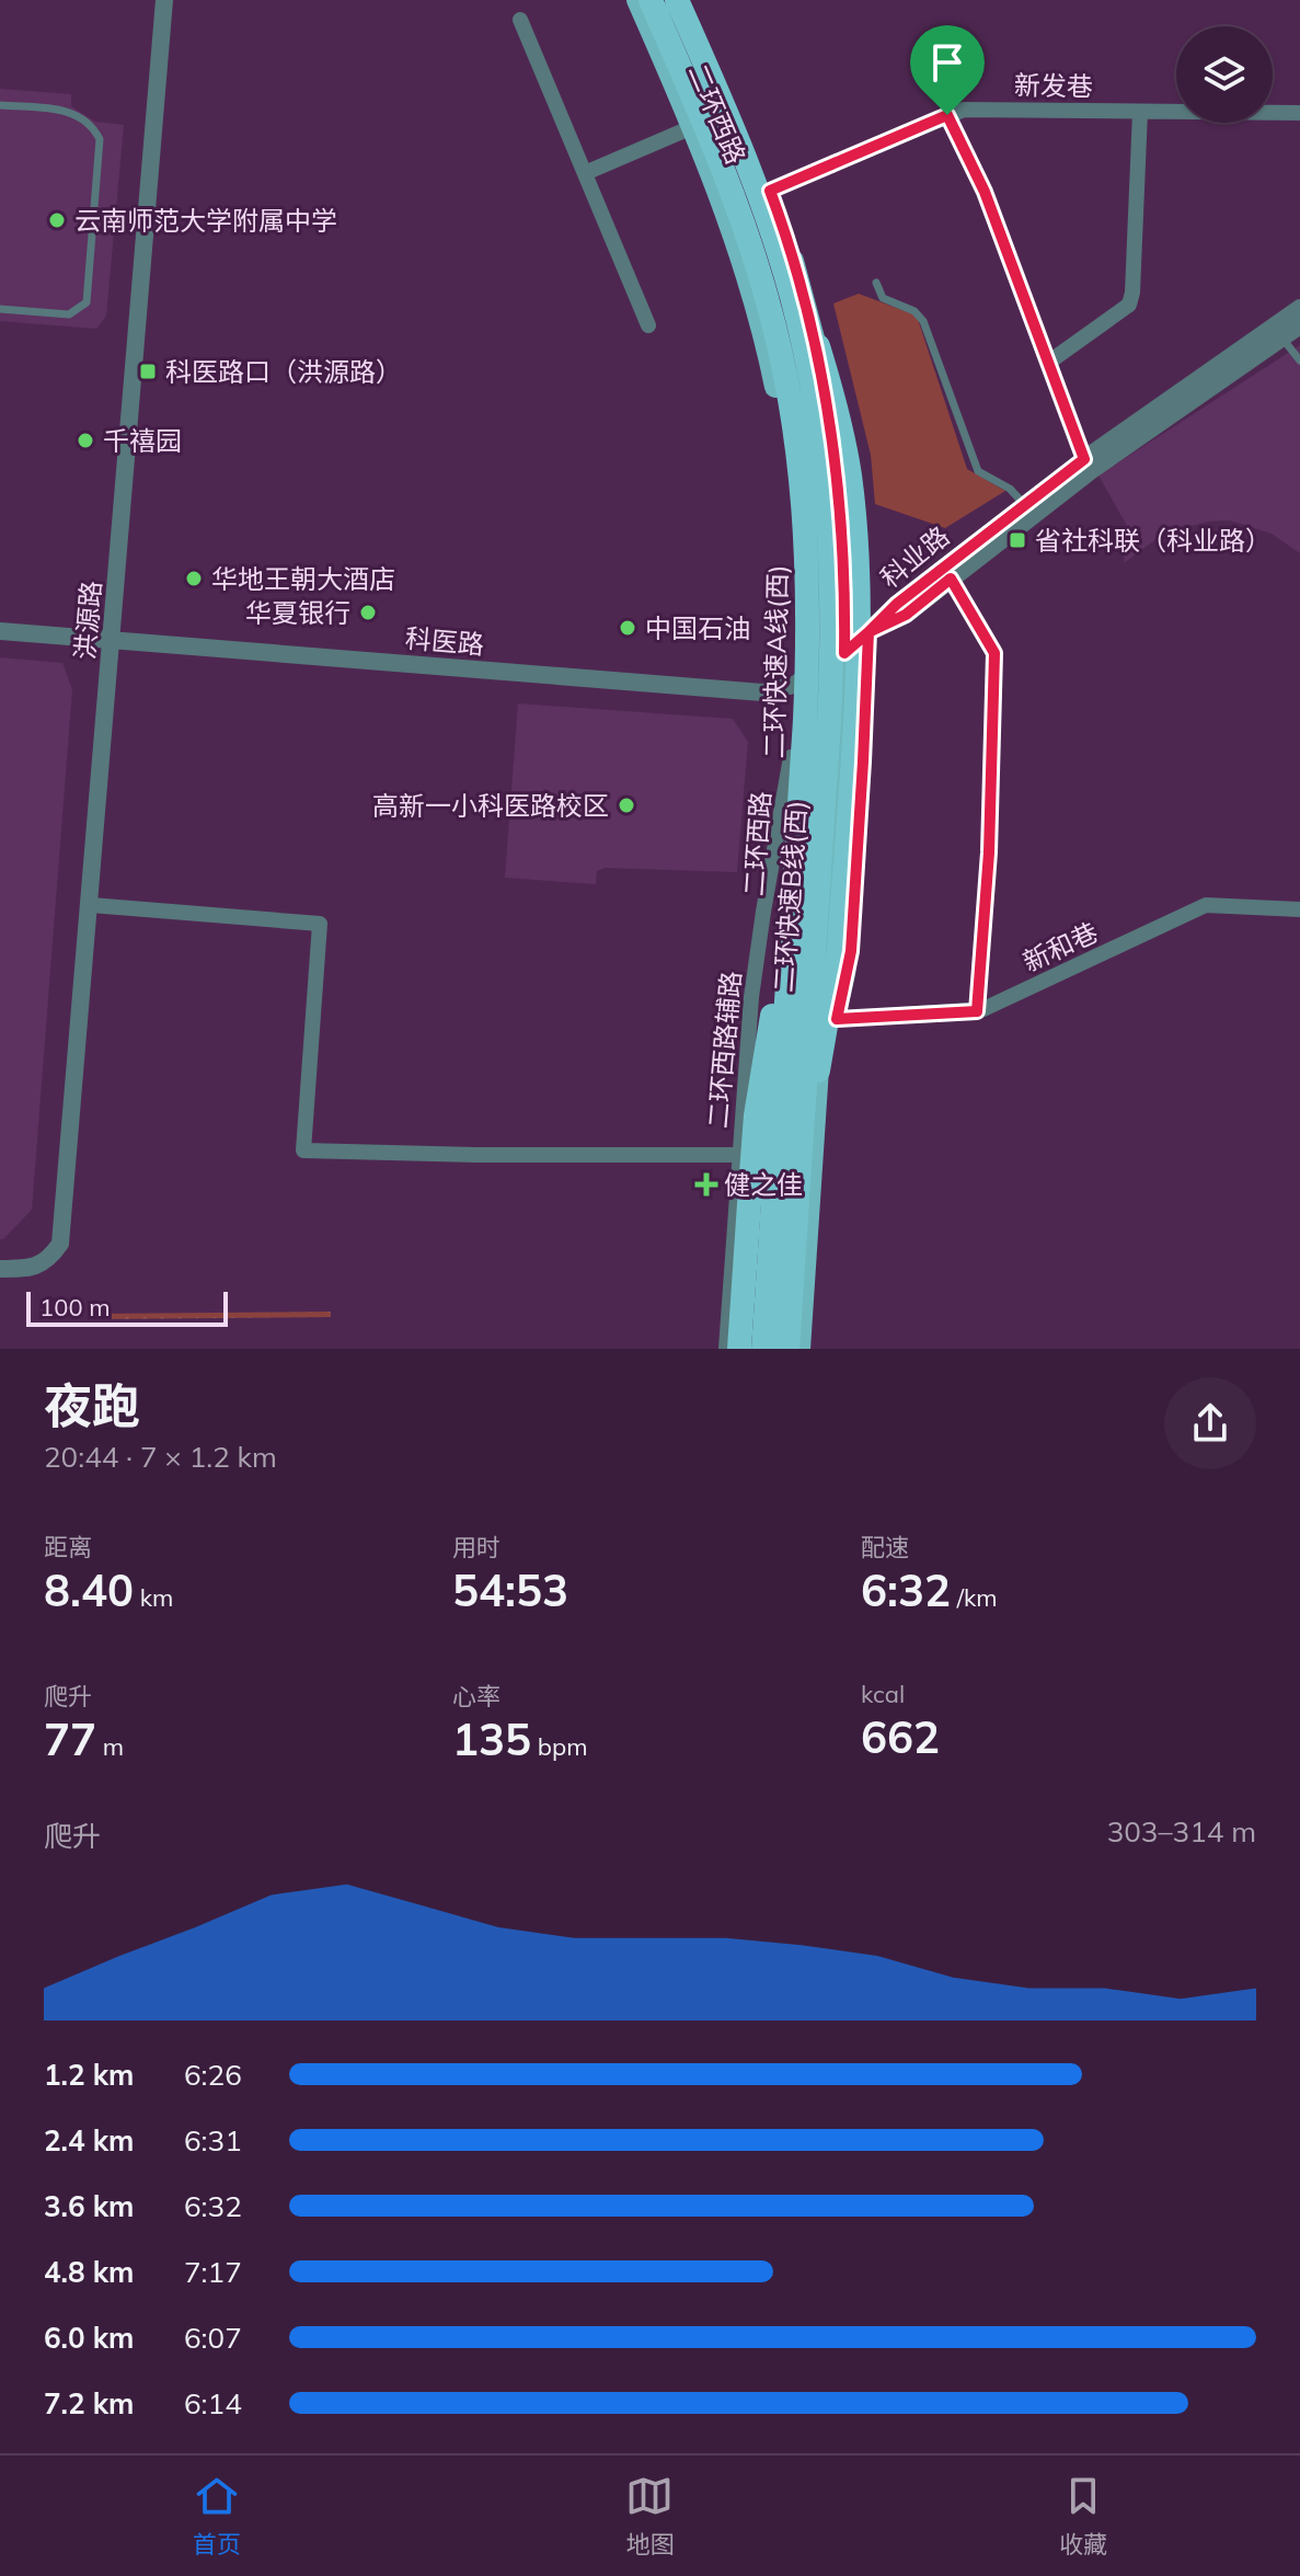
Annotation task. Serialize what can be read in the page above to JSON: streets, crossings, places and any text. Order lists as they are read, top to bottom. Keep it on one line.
{"streets":{"highway":["二环快速A线(西)","二环快速B线(西)"],"main road":["二环西路"],"street":["新发巷","科业路","洪源路","科医路","新和巷","二环西路辅路"]},"crossings":[["新发巷","二环西路"],["二环西路","科医路"],["二环西路","二环西路辅路"],["科业路","科医路"],["洪源路","科医路"]],"places":{"other":["云南师范大学附属中学","千禧园","华地王朝大酒店","华夏银行","中国石油","高新一小科医路校区"],"transit":["科医路口（洪源路）","省社科联（科业路）"],"health":["健之佳"]},"scale_bar":"100 m","page":{"scale":"100 m","heading":["夜跑","20:44 · 7 × 1.2 km"],"stats":[["距离","8.40 km"],["用时","54:53"],["配速","6:32 /km"],["爬升","77 m"],["心率","135 bpm"],["kcal","662"]],"chart":["爬升","303–314 m"],"list":[{"name":"1.2 km","note":"6:26"},{"name":"2.4 km","note":"6:31"},{"name":"3.6 km","note":"6:32"},{"name":"4.8 km","note":"7:17"},{"name":"6.0 km","note":"6:07"},{"name":"7.2 km","note":"6:14"}],"tabs":["首页","地图","收藏"]}}
